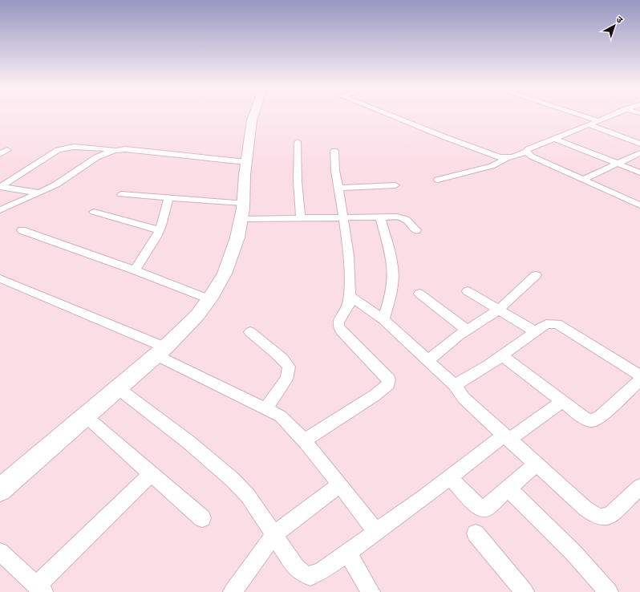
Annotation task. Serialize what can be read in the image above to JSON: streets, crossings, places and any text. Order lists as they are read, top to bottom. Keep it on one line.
{"north":"top right"}
